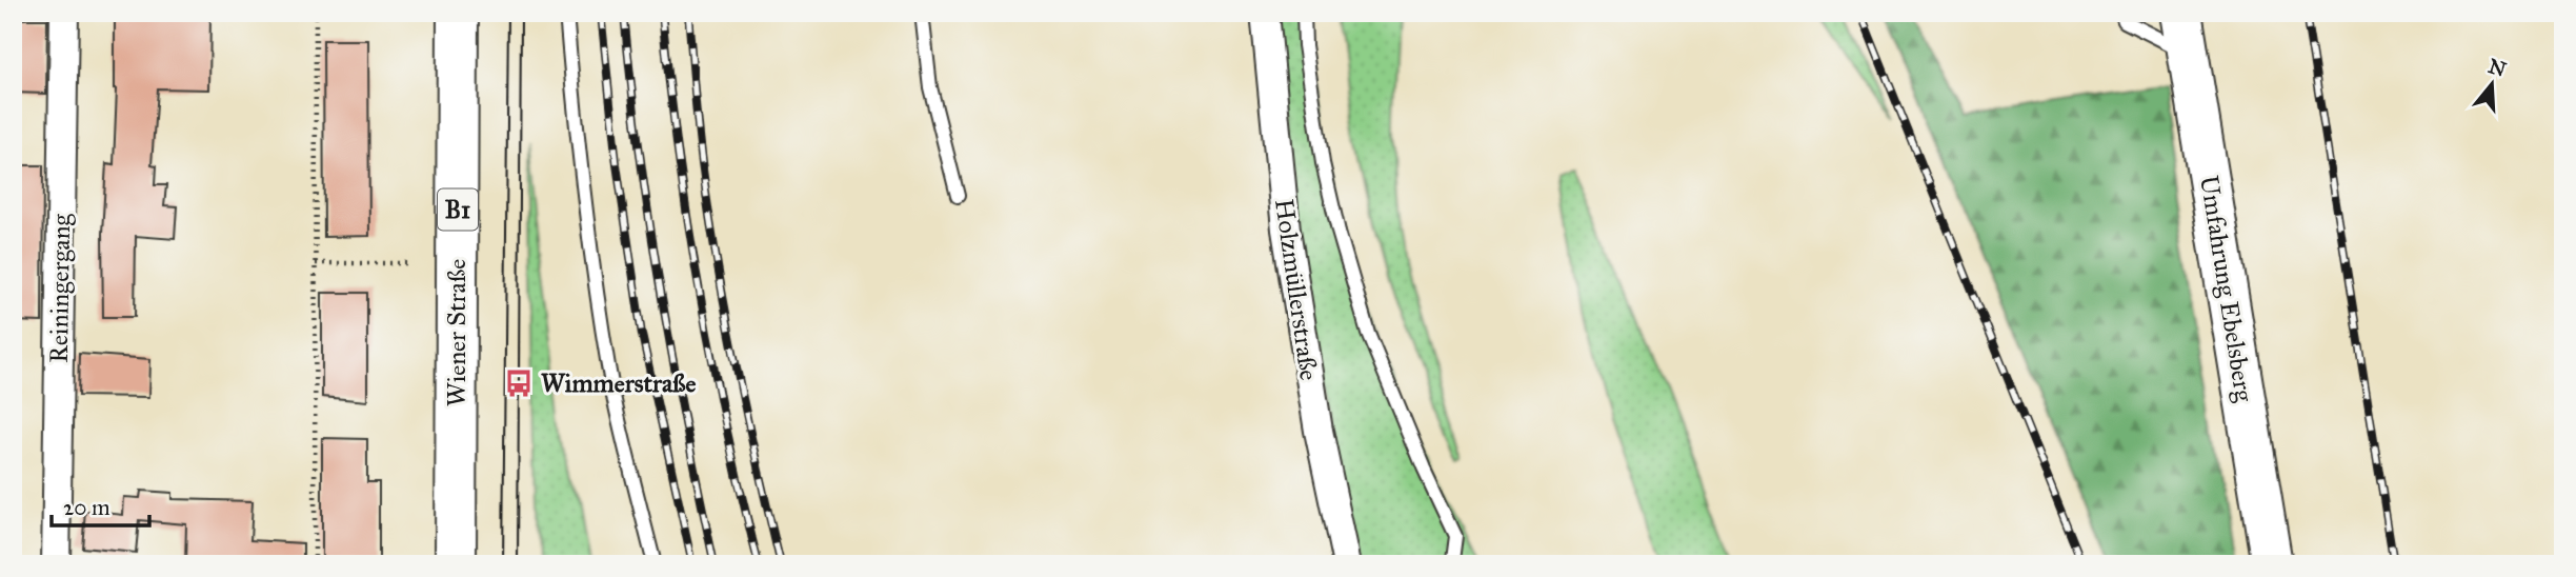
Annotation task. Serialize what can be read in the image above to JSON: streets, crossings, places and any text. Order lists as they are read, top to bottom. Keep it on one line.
{"streets":{"main road":["B1","Umfahrung Ebelsberg","Wiener Straße"],"street":["Reiningergang","Holzmüllerstraße"]},"places":{"bus stop":["Wimmerstraße"]},"scale_bar":"20 m","north":"top"}
